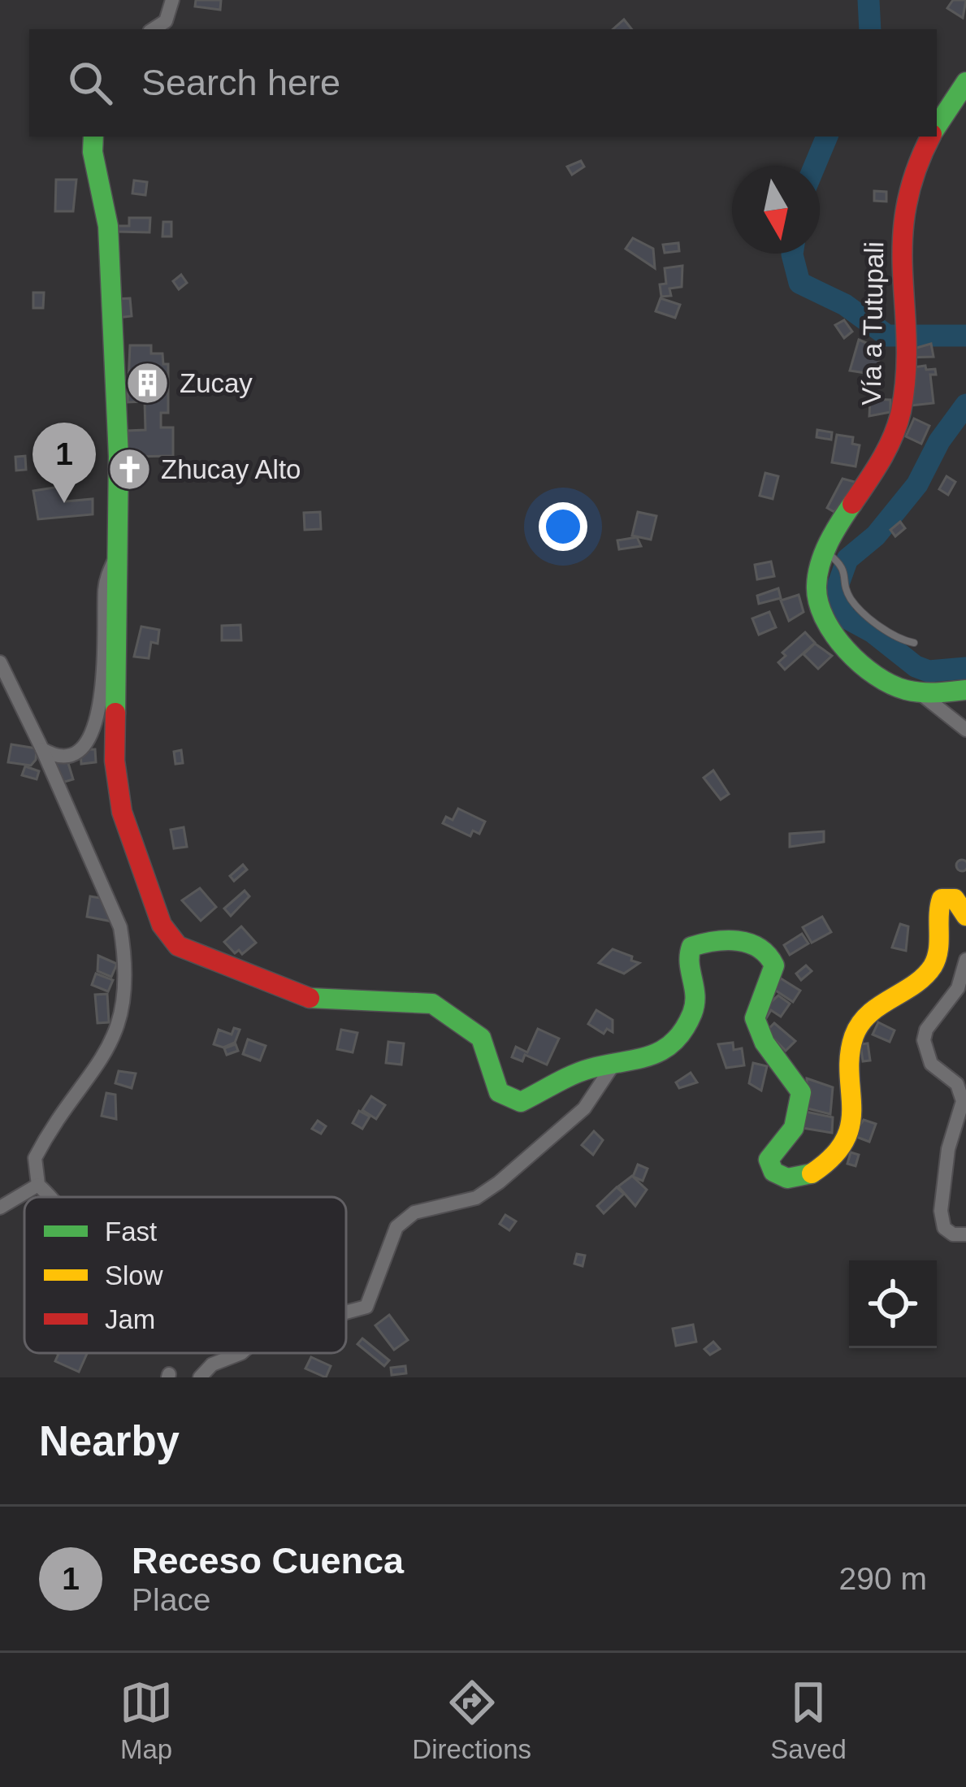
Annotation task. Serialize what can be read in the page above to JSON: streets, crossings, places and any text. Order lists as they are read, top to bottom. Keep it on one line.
{"streets":{"street":["Vía a Tutupali"]},"places":{"building":["Zucay"],"church":["Zhucay Alto"]},"legend":["Fast","Slow","Jam"],"north":"bottom","page":{"search":"Search here","pins":"1","heading":"Nearby","list":[{"mark":"1","name":"Receso Cuenca","note":"Place","value":"290 m"}],"nav":["Map","Directions","Saved"]}}
